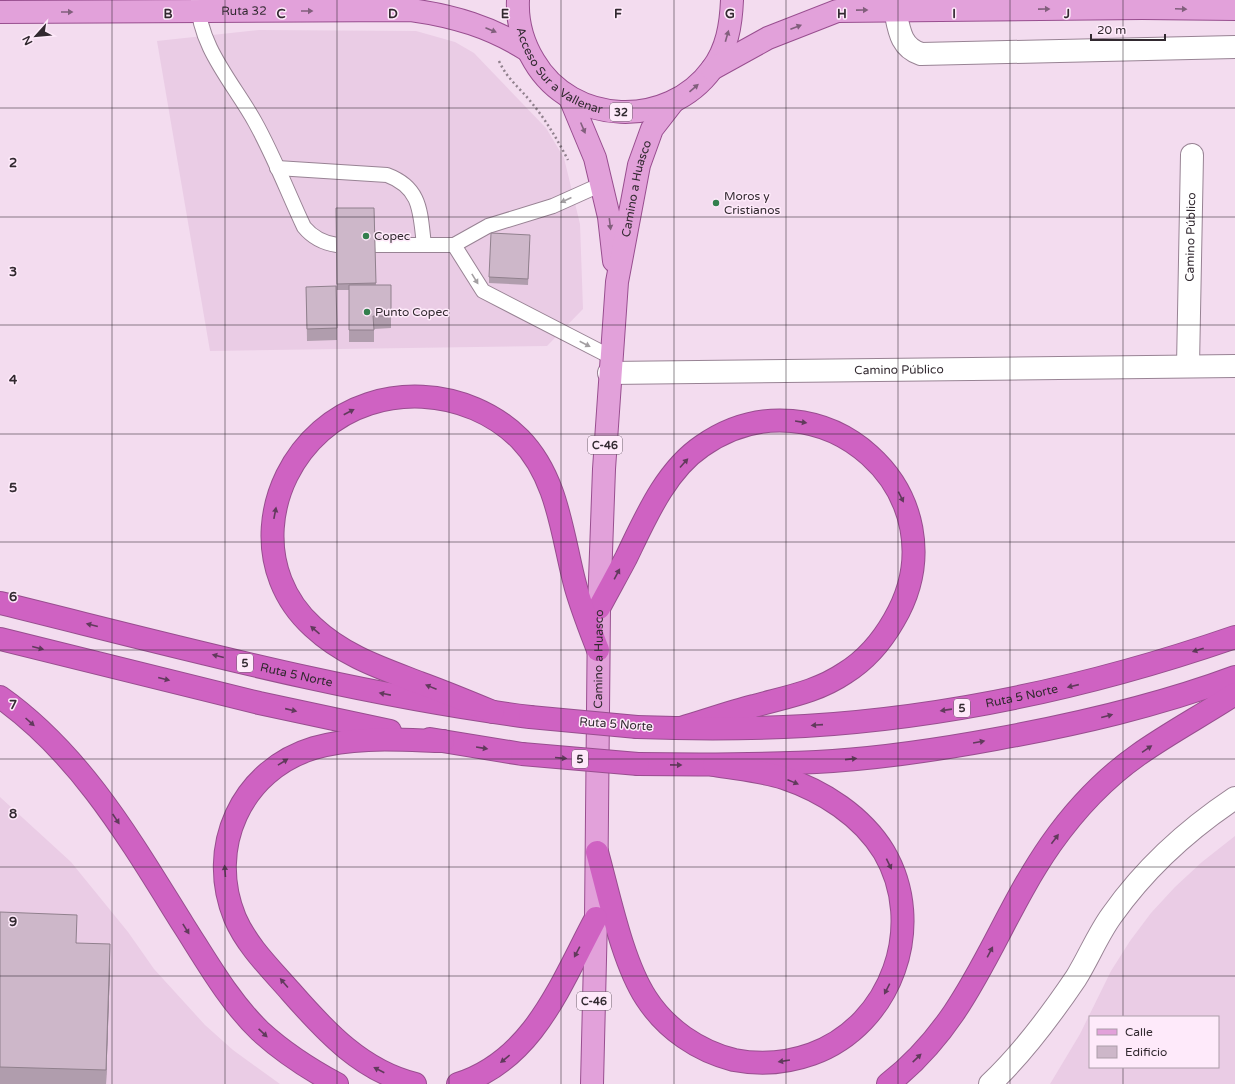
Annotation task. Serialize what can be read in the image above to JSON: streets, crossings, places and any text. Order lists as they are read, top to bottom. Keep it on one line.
{"streets":{"highway":["5","Ruta 5 Norte"],"main road":["Ruta 32","Acceso Sur a Vallenar","32","Camino a Huasco","C-46"],"street":["Camino Público"]},"crossings":[["Ruta 32","Acceso Sur a Vallenar"],["Acceso Sur a Vallenar","Camino a Huasco"],["Camino a Huasco","Camino Público"]],"one_way":["Ruta 32","Acceso Sur a Vallenar"],"places":["Moros y Cristianos","Copec","Punto Copec"],"legend":["Calle","Edificio"],"scale_bar":"20 m","north":"bottom left","grid":{"columns":["B","C","D","E","F","G","H","I","J"],"rows":["2","3","4","5","6","7","8","9"]}}
